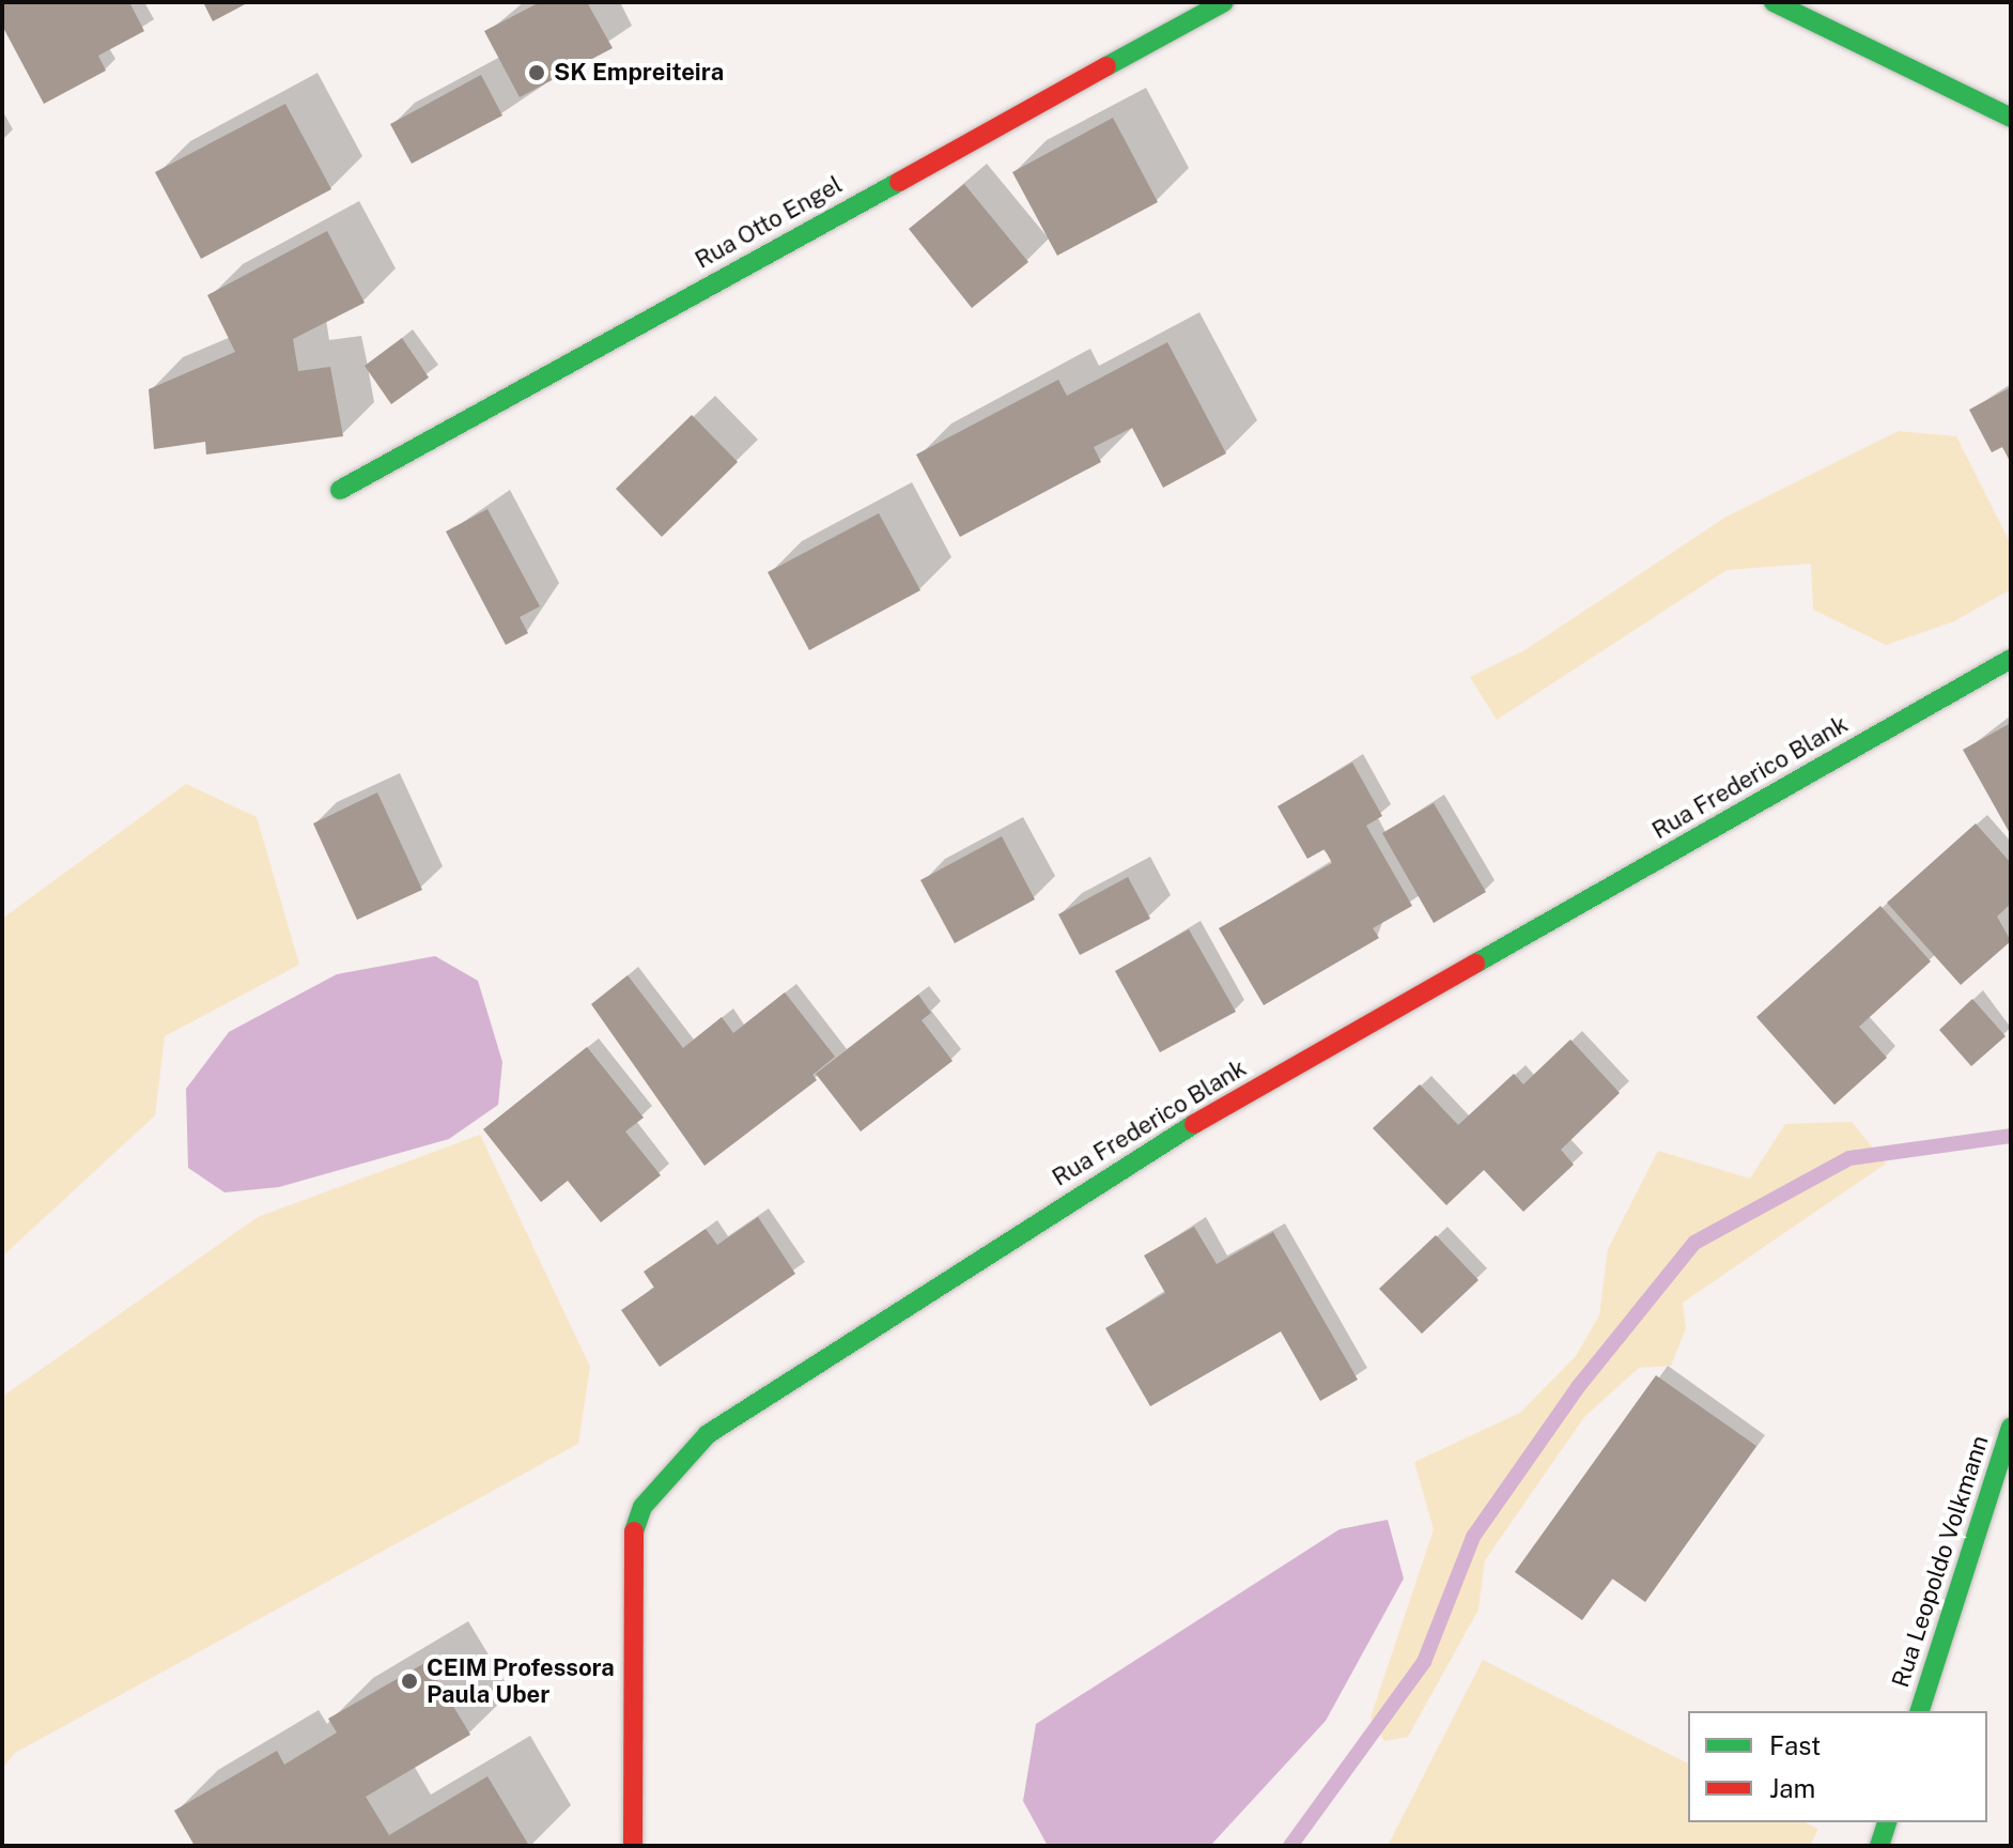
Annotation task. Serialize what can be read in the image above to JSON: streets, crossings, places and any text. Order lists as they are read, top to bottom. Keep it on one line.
{"streets":{"street":["Rua Otto Engel","Rua Frederico Blank","Rua Leopoldo Volkmann"]},"places":["SK Empreiteira","CEIM Professora Paula Uber"],"legend":["Fast","Jam"]}
